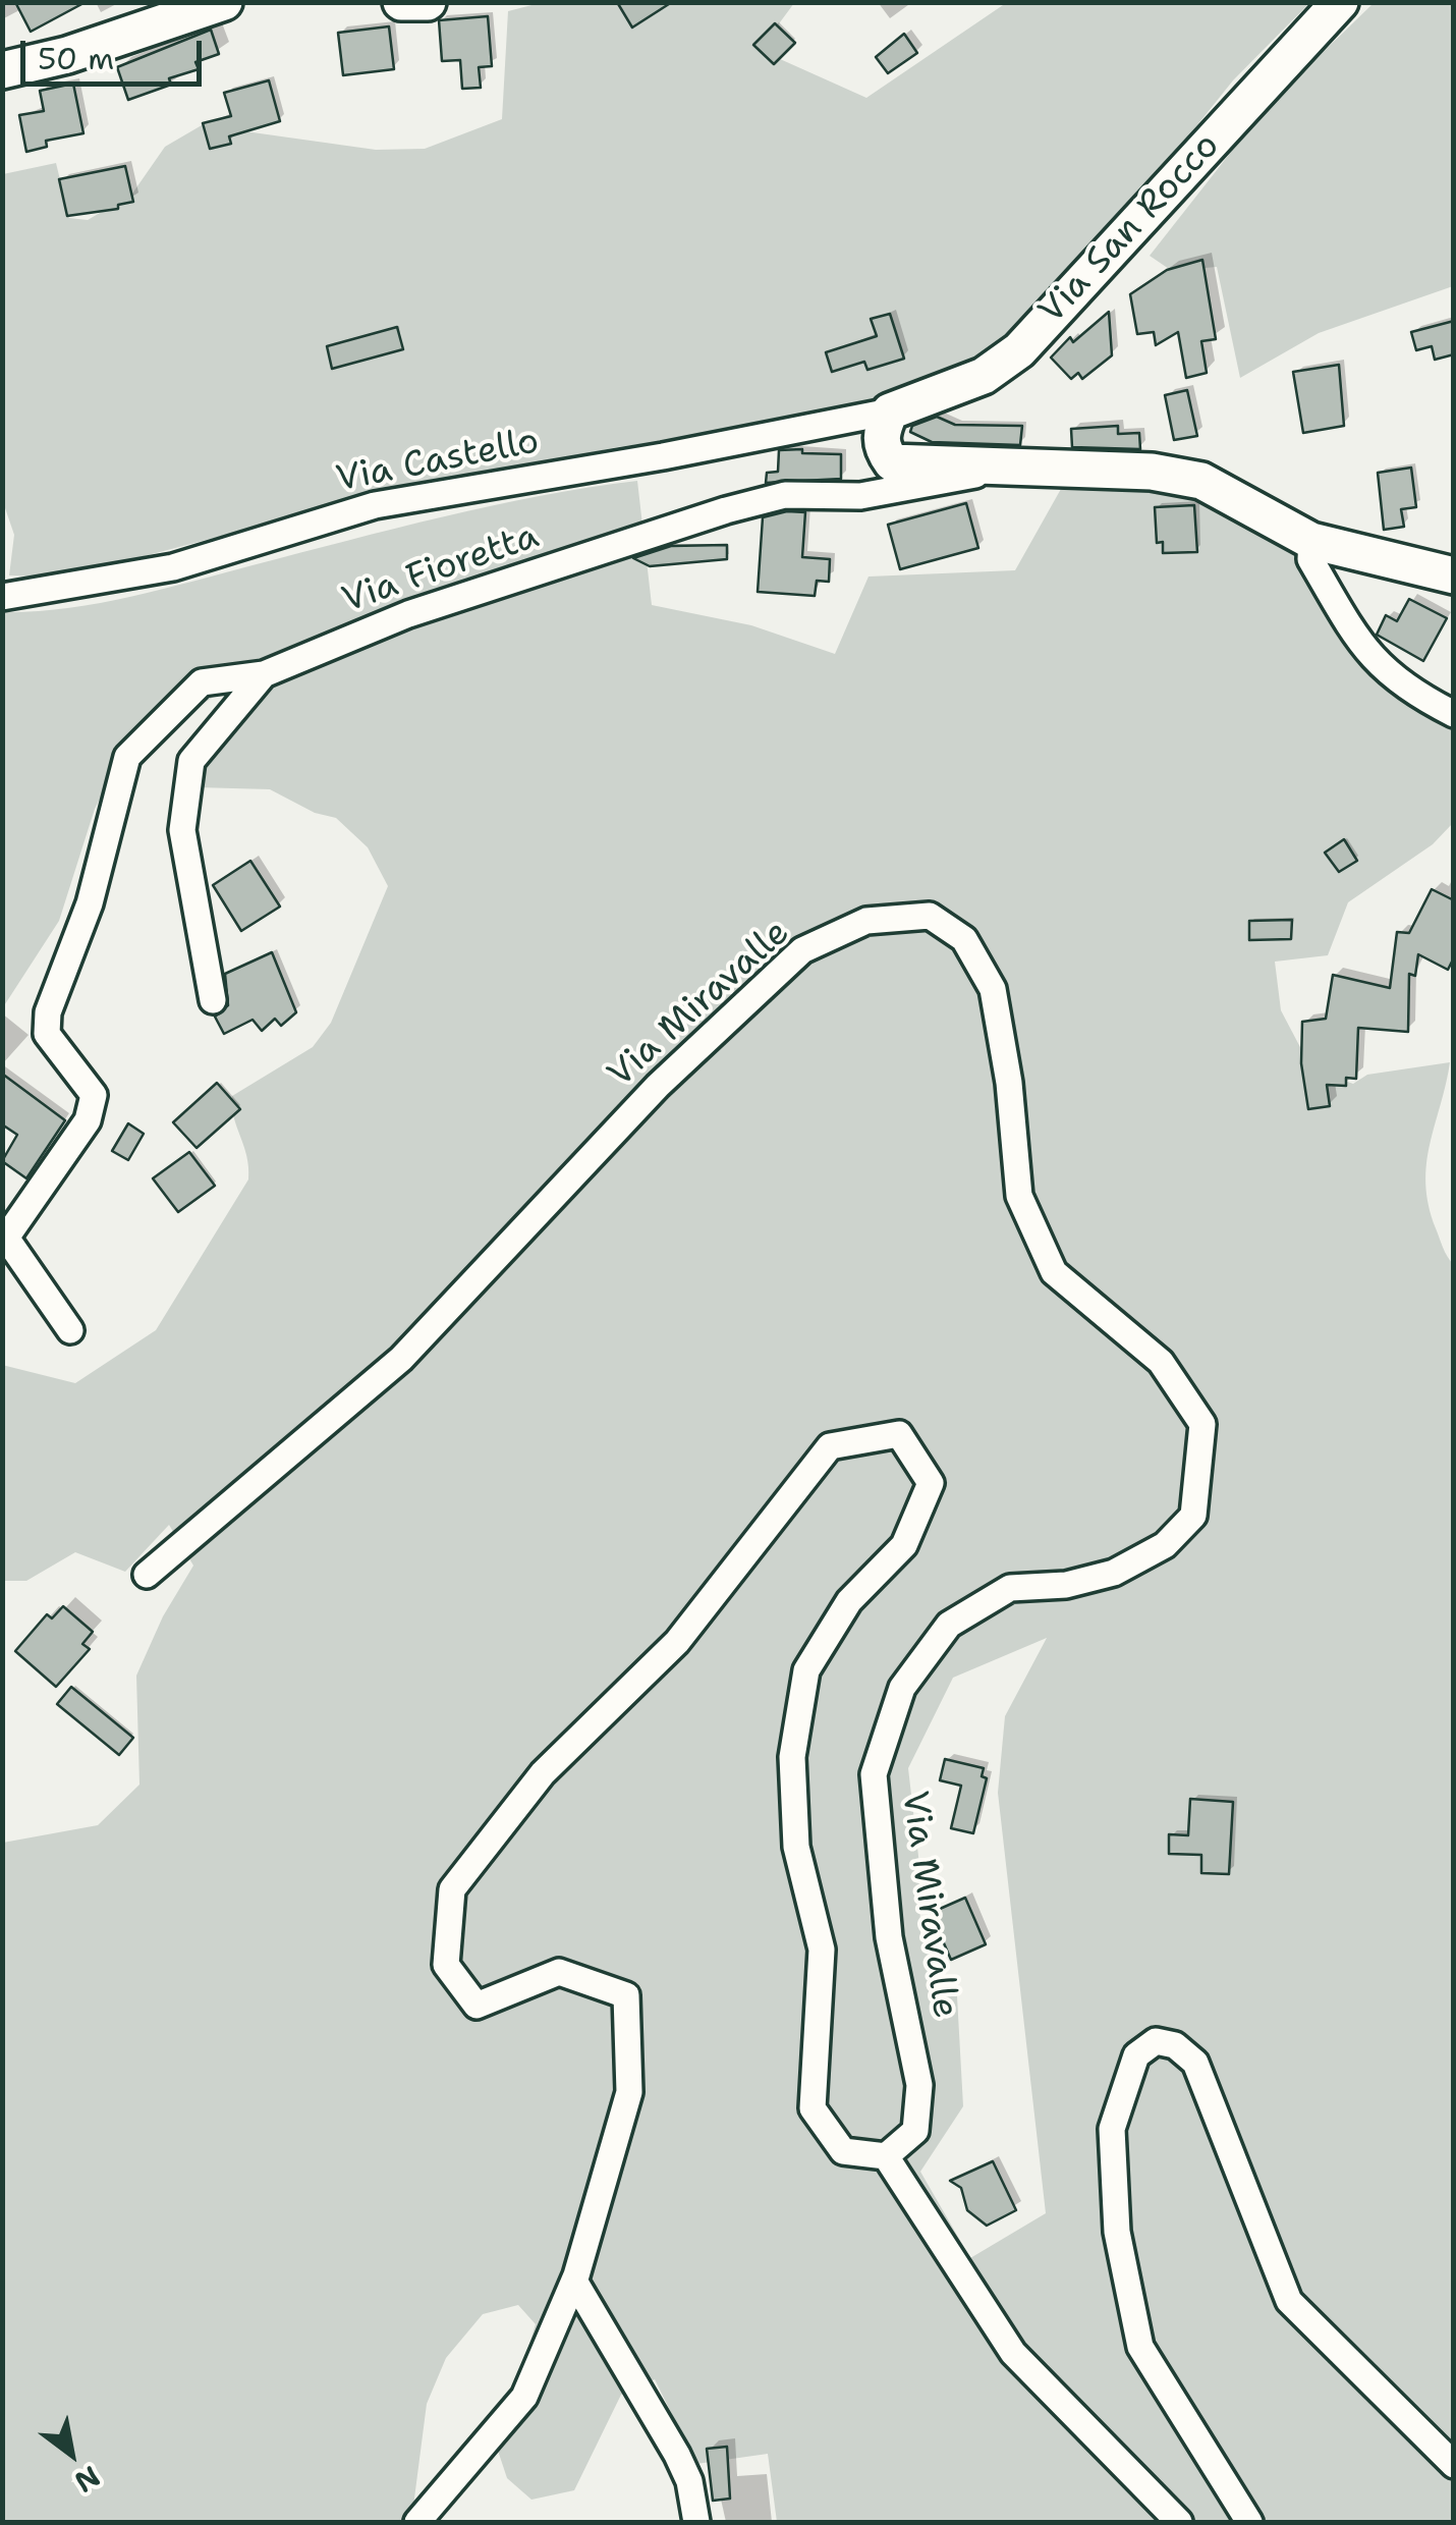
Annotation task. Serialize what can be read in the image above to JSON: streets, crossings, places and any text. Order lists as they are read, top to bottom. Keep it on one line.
{"streets":{"street":["Via San Rocco","Via Castello","Via Fioretta","Via Miravalle"]},"crossings":[["Via San Rocco","Via Castello"]],"scale_bar":"50 m","north":"bottom right"}
